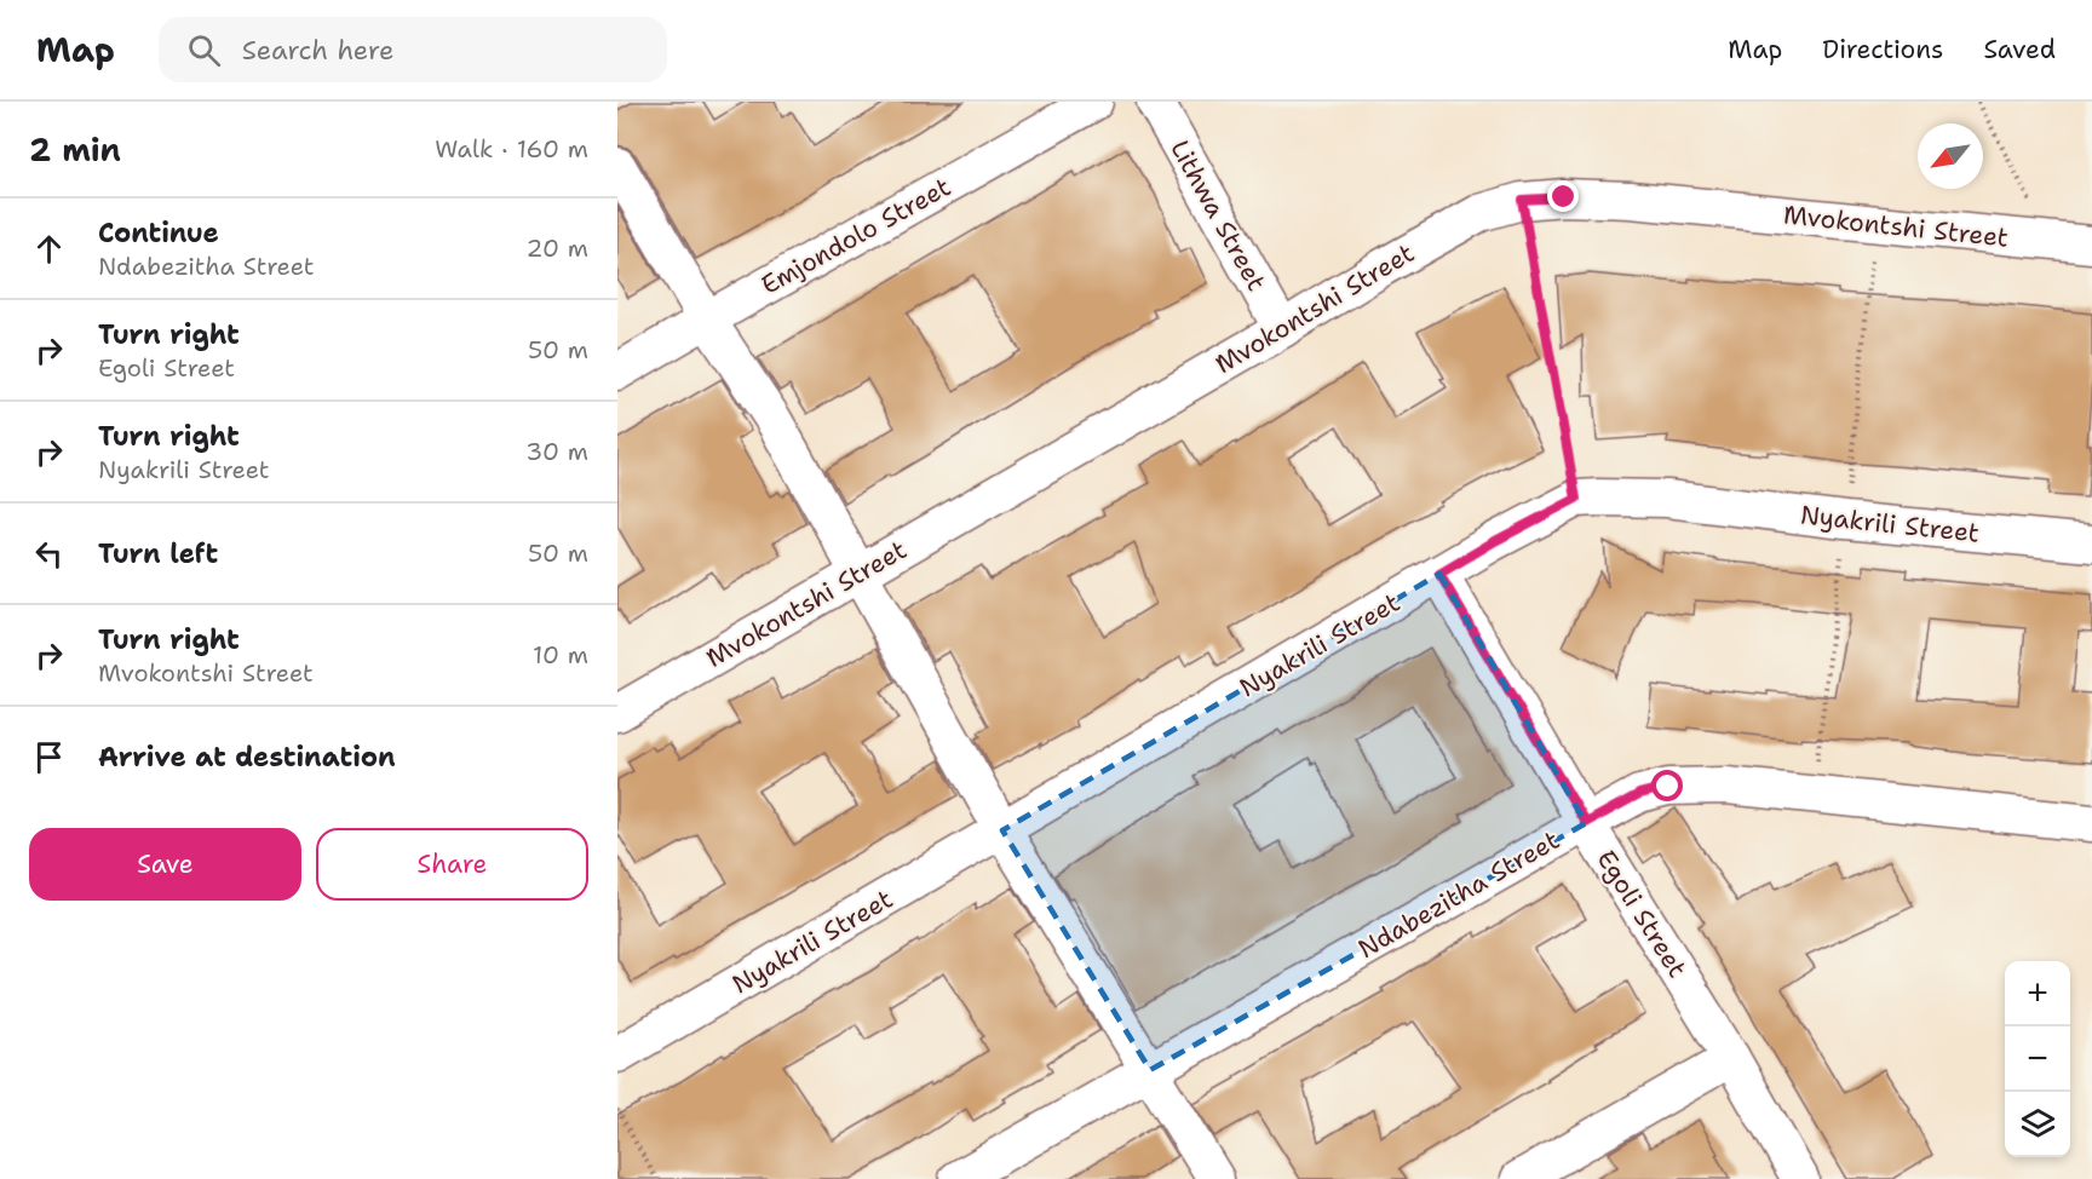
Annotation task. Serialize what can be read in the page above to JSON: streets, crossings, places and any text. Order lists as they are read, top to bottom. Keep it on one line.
{"streets":{"street":["Lithwa Street","Mvokontshi Street","Emjondolo Street","Nyakrili Street","Ndabezitha Street","Egoli Street"]},"crossings":[["Lithwa Street","Mvokontshi Street"],["Nyakrili Street","Egoli Street"],["Ndabezitha Street","Egoli Street"]],"north":"bottom left","page":{"header":"Map","search":"Search here","nav":["Map","Directions","Saved"],"heading":["2 min","Walk · 160 m"],"list":[["Continue","Ndabezitha Street","20 m"],["Turn right","Egoli Street","50 m"],["Turn right","Nyakrili Street","30 m"],["Turn left","50 m"],["Turn right","Mvokontshi Street","10 m"],"Arrive at destination"],"buttons":["Save","Share"],"map_buttons":["+","−"]}}
